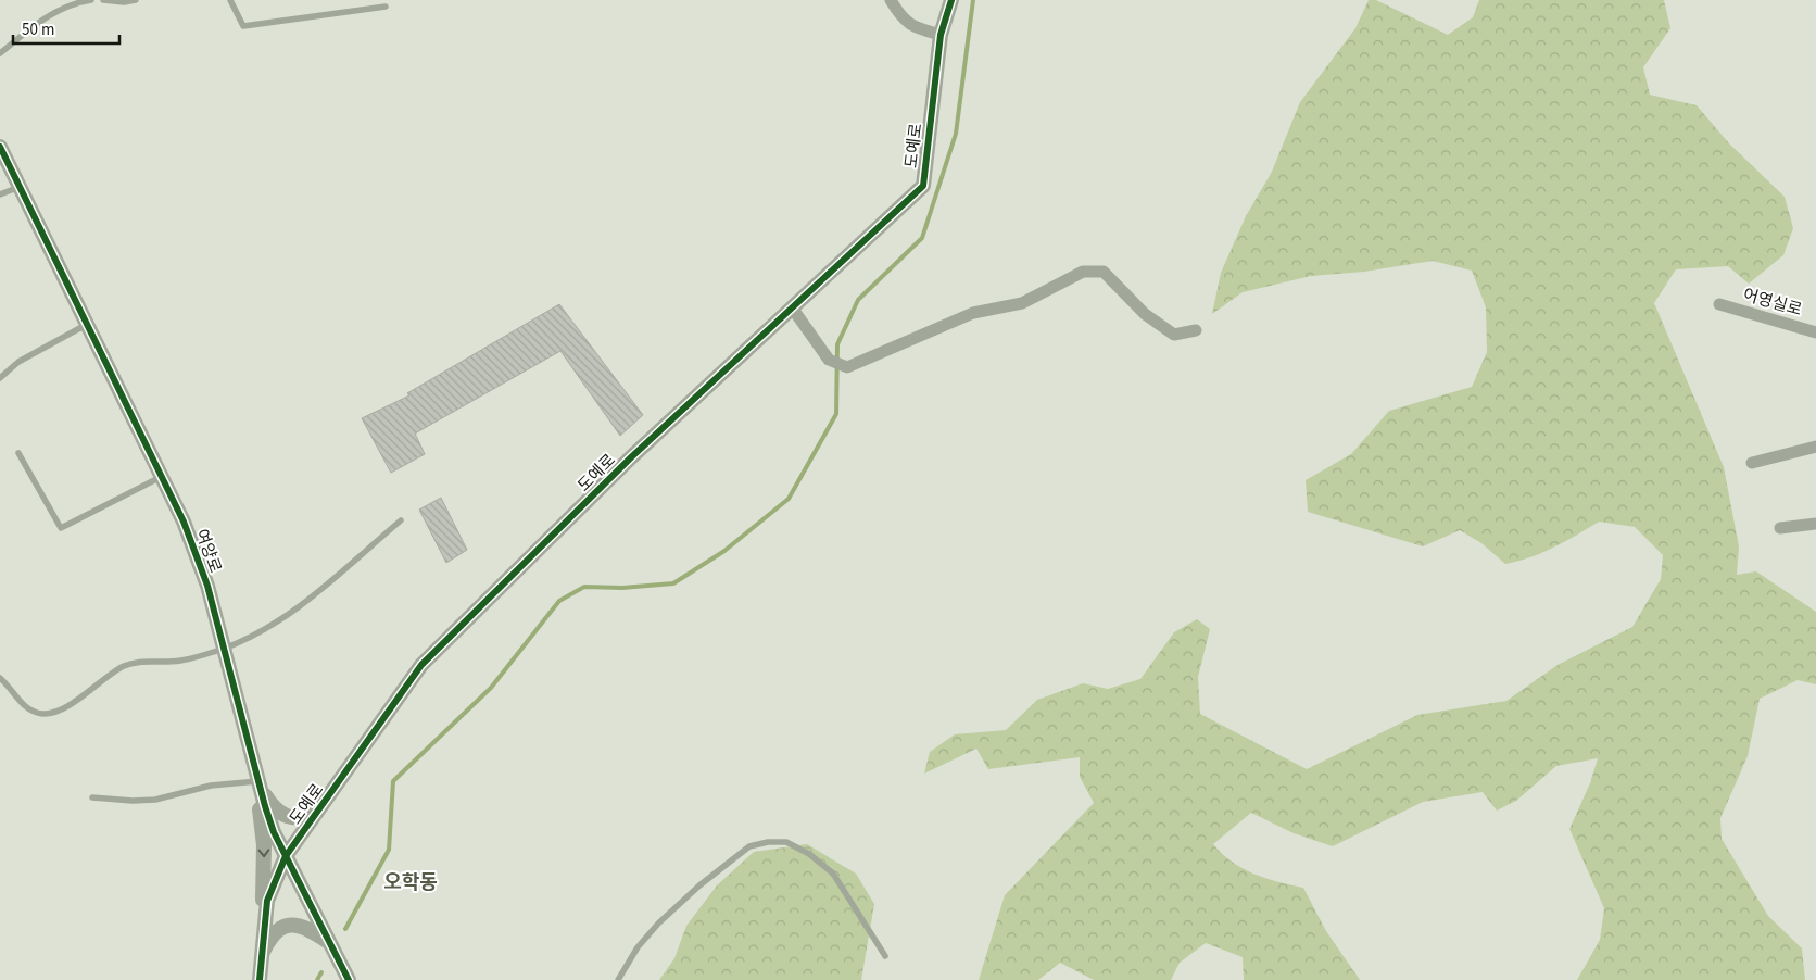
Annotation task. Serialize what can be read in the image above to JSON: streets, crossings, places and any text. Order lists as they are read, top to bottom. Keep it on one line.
{"streets":{"street":["도예로","어영실로","여양로"]},"crossings":[["도예로","여양로"]],"districts":["오학동"],"scale_bar":"50 m"}
